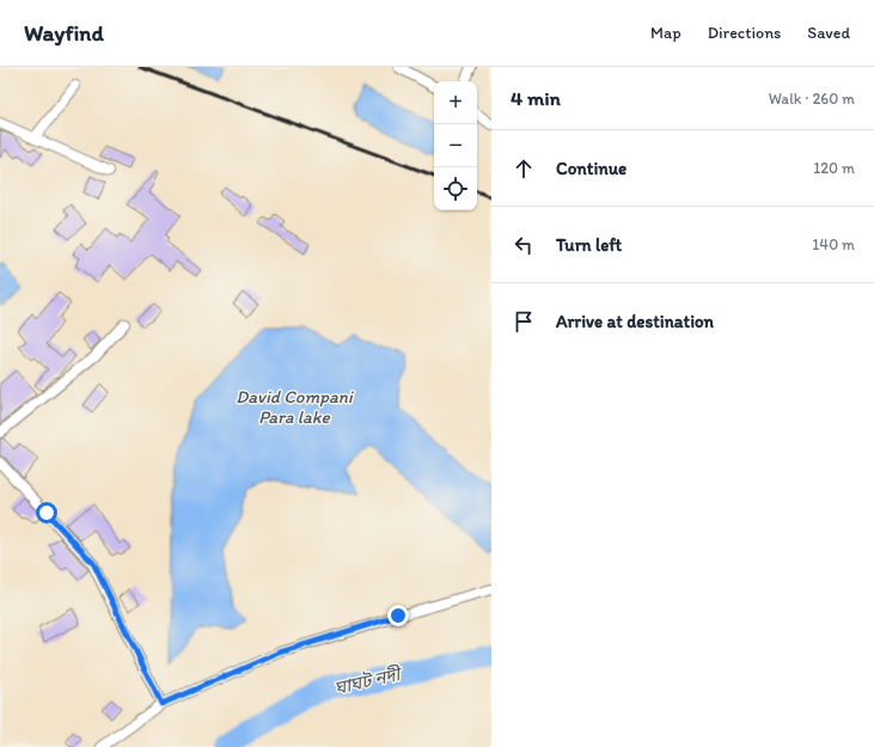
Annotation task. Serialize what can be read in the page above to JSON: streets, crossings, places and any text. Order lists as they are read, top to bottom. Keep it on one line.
{"water":["David Compani Para lake","ঘাঘট নদী"],"page":{"header":"Wayfind","nav":["Map","Directions","Saved"],"heading":["4 min","Walk · 260 m"],"map_buttons":["+","−"],"list":[["Continue","120 m"],["Turn left","140 m"],"Arrive at destination"]}}
